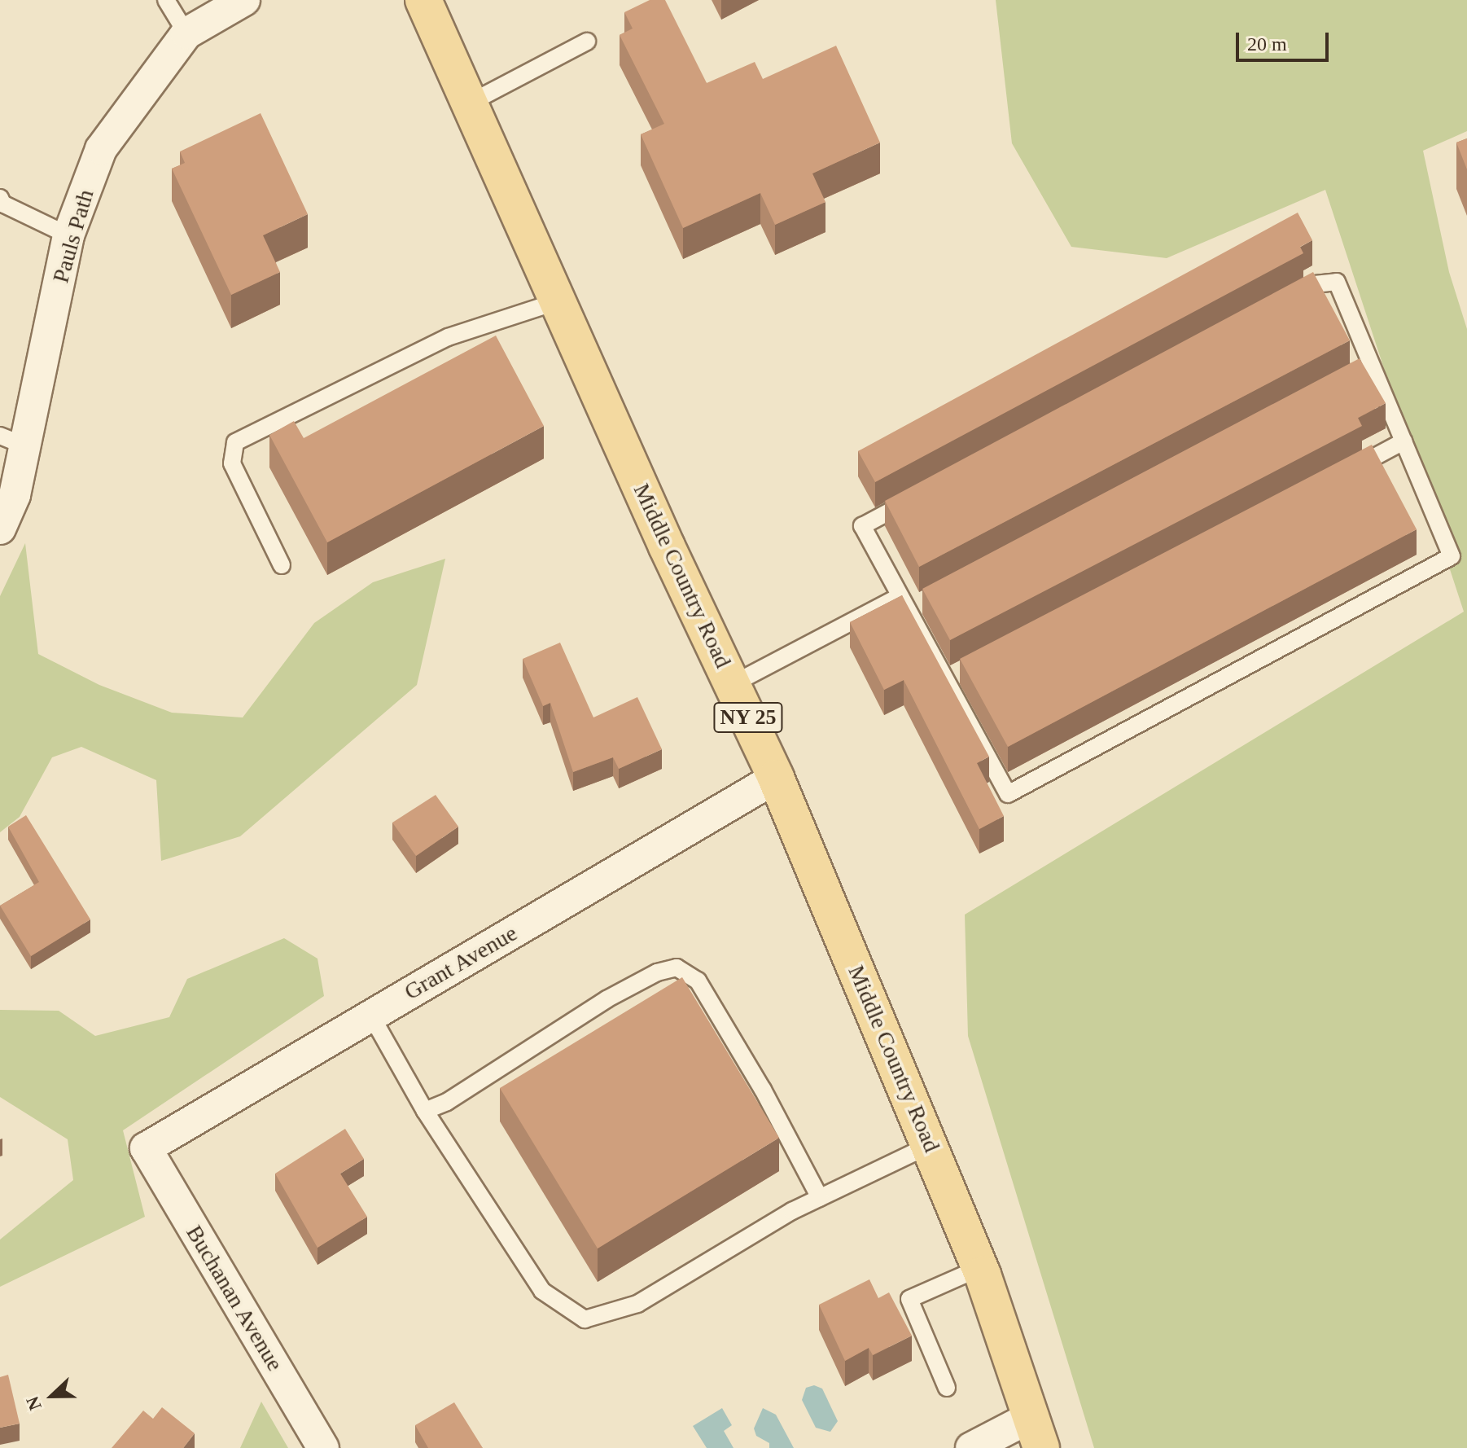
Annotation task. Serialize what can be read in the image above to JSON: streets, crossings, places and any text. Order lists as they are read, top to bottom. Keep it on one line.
{"streets":{"main road":["Middle Country Road","NY 25"],"street":["Pauls Path","Grant Avenue","Buchanan Avenue"]},"crossings":[["Middle Country Road","Grant Avenue"],["Grant Avenue","Buchanan Avenue"]],"scale_bar":"20 m","north":"left"}
